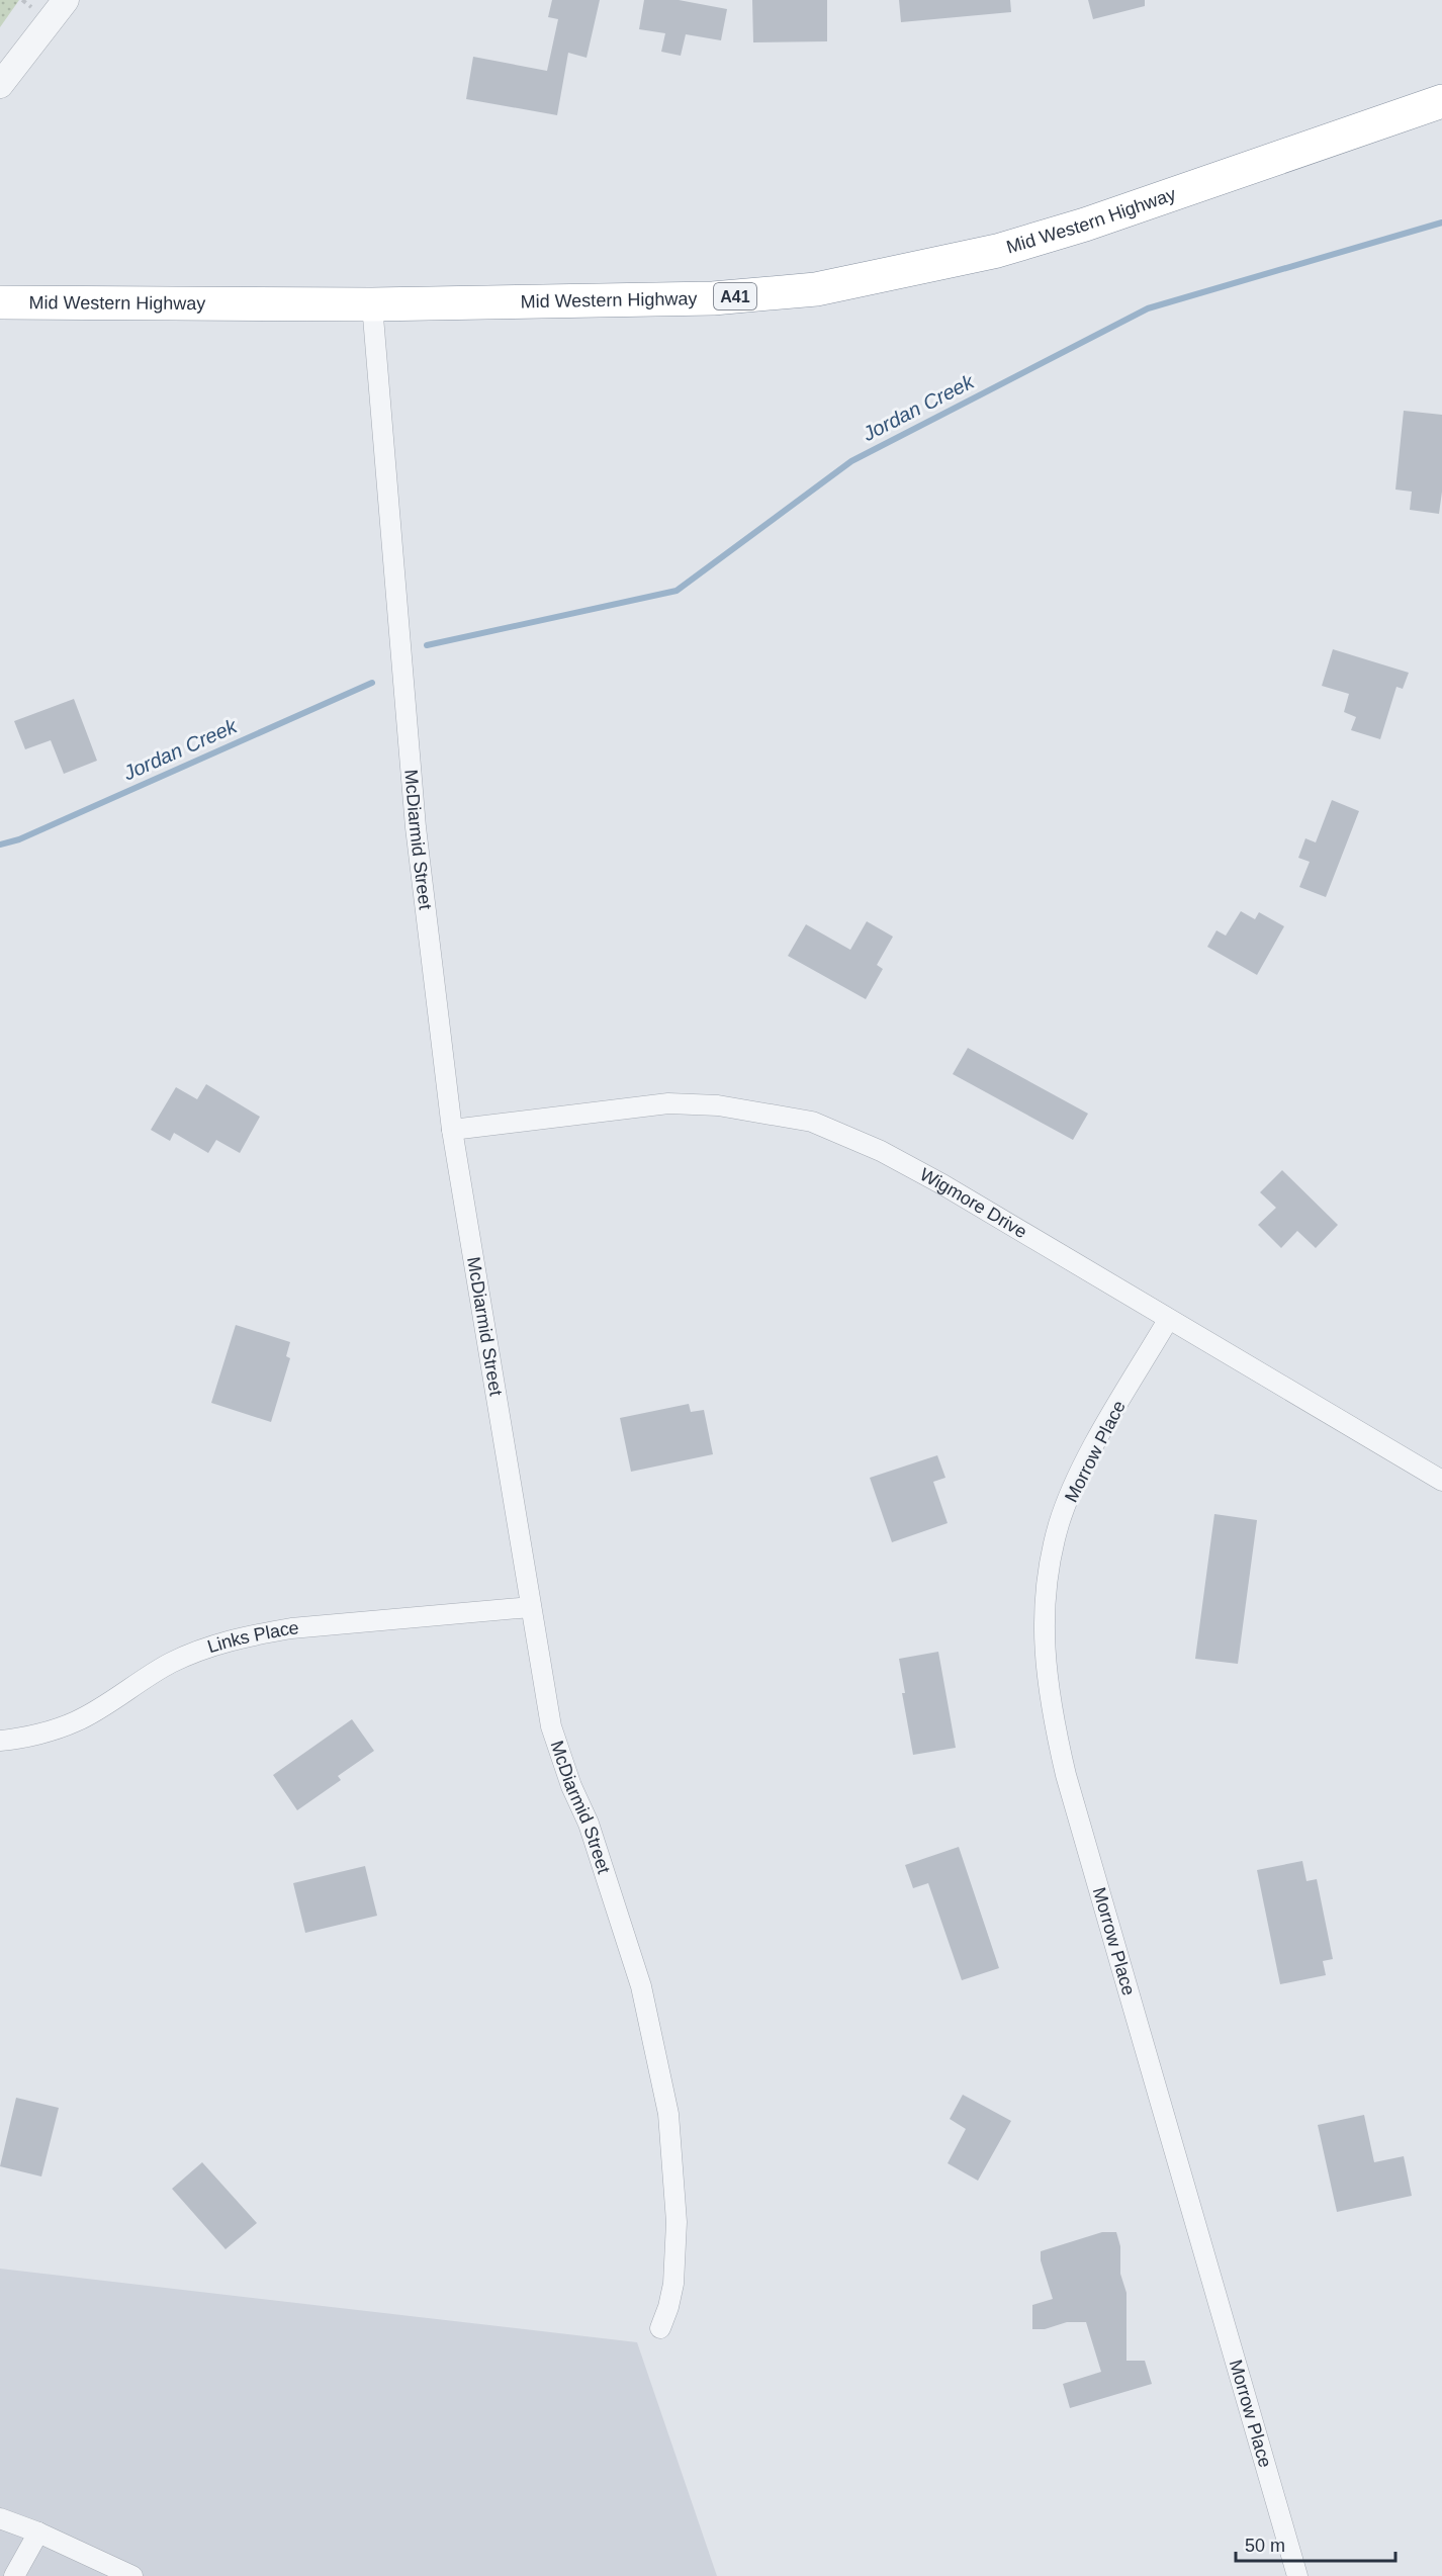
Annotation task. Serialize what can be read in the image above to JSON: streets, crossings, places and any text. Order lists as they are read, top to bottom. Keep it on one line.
{"streets":{"highway":["Mid Western Highway","A41"],"street":["McDiarmid Street","Wigmore Drive","Morrow Place","Links Place"]},"crossings":[["Mid Western Highway","McDiarmid Street"],["McDiarmid Street","Wigmore Drive"],["McDiarmid Street","Links Place"],["Wigmore Drive","Morrow Place"]],"water":["Jordan Creek"],"scale_bar":"50 m"}
